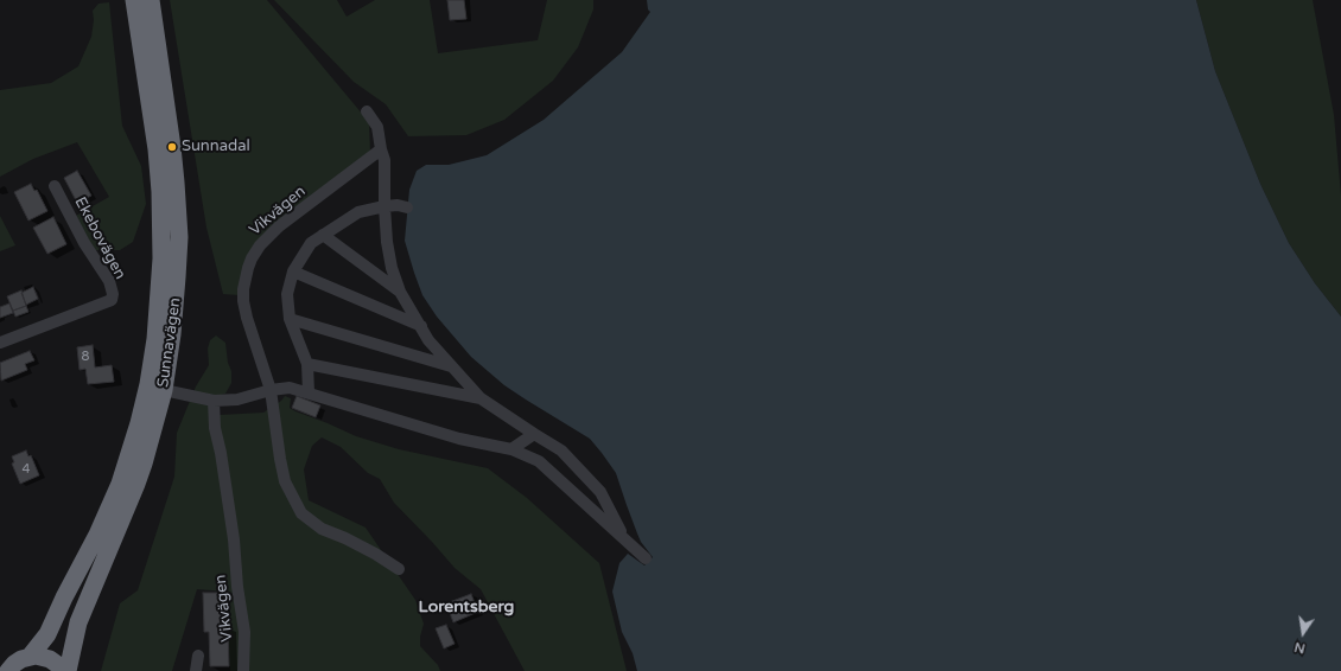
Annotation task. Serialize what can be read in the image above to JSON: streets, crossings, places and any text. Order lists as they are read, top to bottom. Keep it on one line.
{"streets":{"highway":["Sunnavägen"],"street":["Vikvägen","Ekebovägen"]},"districts":["Lorentsberg"],"places":["Sunnadal"],"house_numbers":["8","4"],"north":"bottom"}
